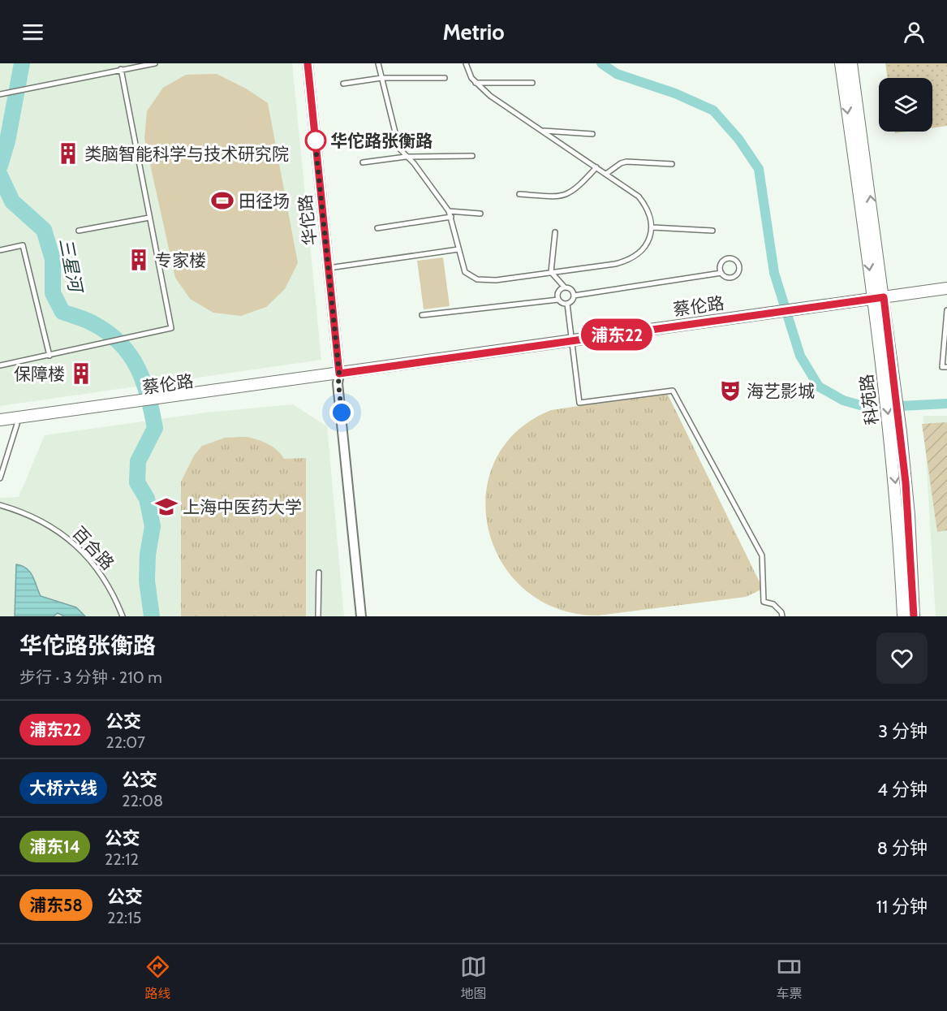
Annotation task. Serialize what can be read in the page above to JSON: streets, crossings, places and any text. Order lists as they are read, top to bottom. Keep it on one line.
{"streets":{"street":["华佗路","蔡伦路","科苑路"],"lane":["百合路"]},"crossings":[["华佗路","蔡伦路"],["蔡伦路","科苑路"]],"water":["三星河"],"places":{"other":["华佗路张衡路"],"building":["类脑智能科学与技术研究院","专家楼","保障楼"],"sports":["田径场"],"theatre":["海艺影城"],"school or university":["上海中医药大学"]},"lines":["bus line 浦东22"],"page":{"header":"Metrio","on_map":"浦东22","heading":["华佗路张衡路","步行 · 3 分钟 · 210 m"],"list":[{"mark":"浦东22","name":"公交","note":"22:07","value":"3 分钟"},{"mark":"大桥六线","name":"公交","note":"22:08","value":"4 分钟"},{"mark":"浦东14","name":"公交","note":"22:12","value":"8 分钟"},{"mark":"浦东58","name":"公交","note":"22:15","value":"11 分钟"}],"tabs":["路线","地图","车票"]}}
